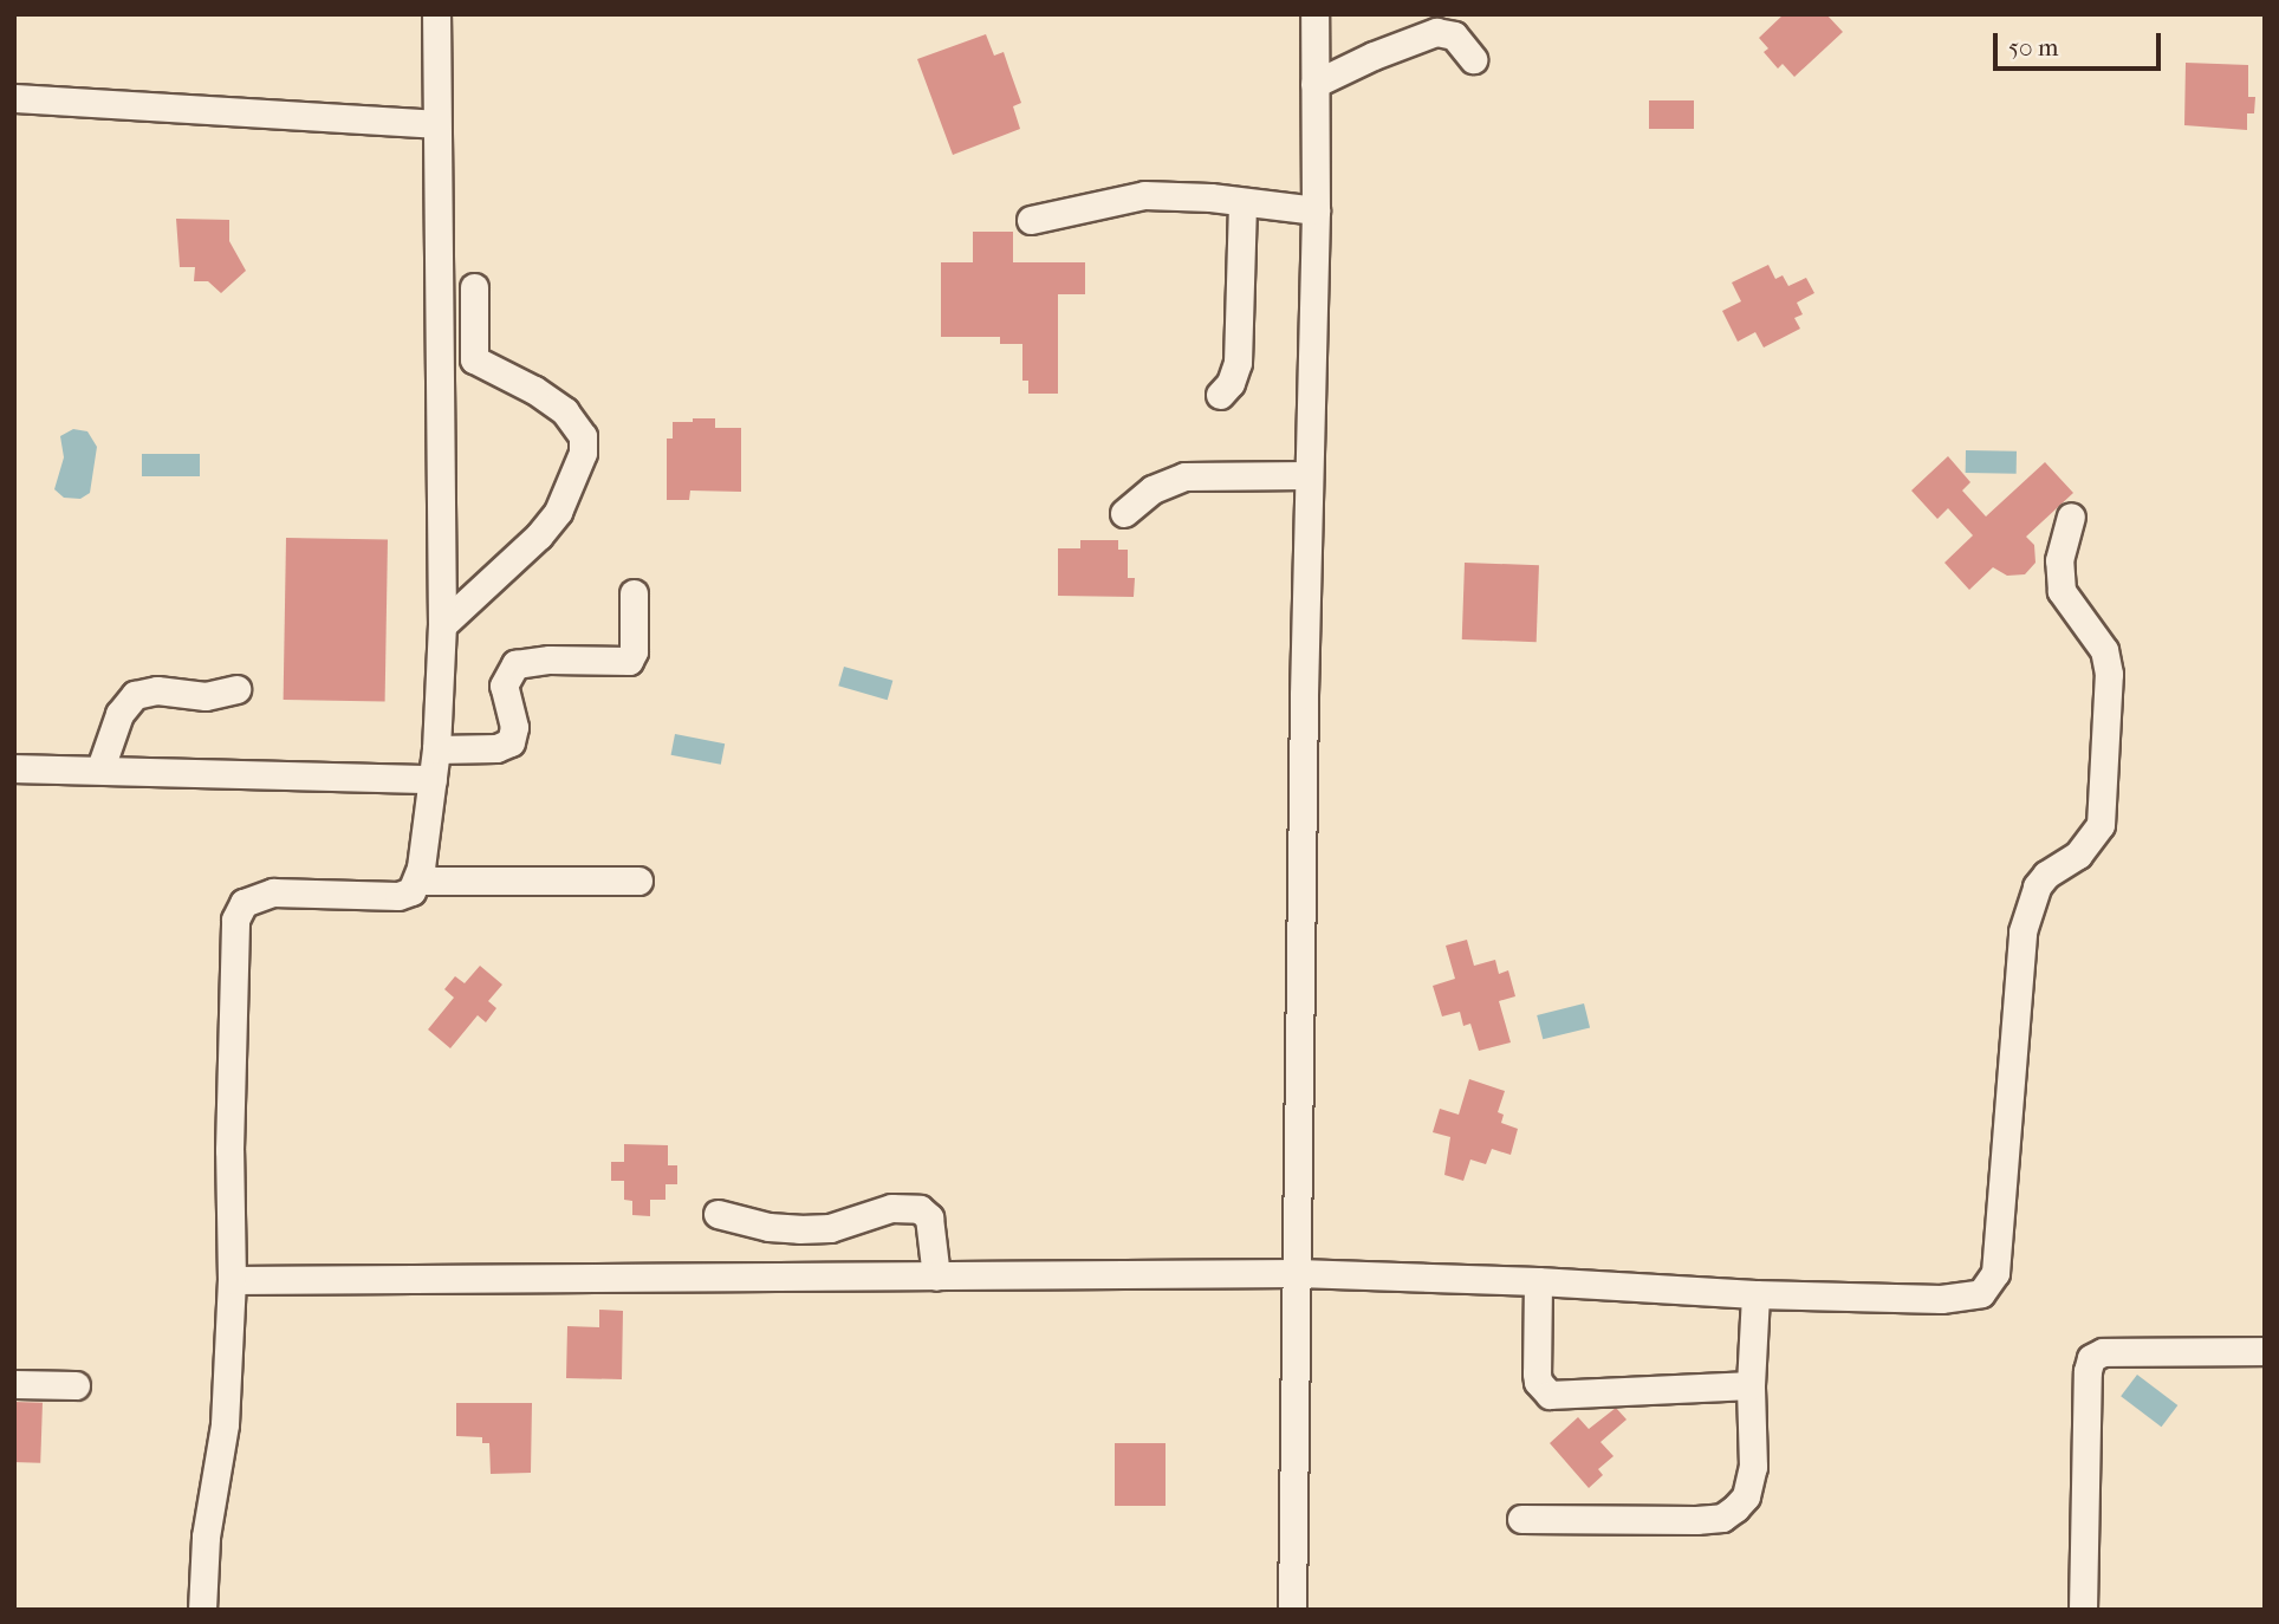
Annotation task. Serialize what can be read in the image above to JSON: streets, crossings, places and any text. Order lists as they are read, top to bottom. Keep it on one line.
{"scale_bar":"50 m"}
